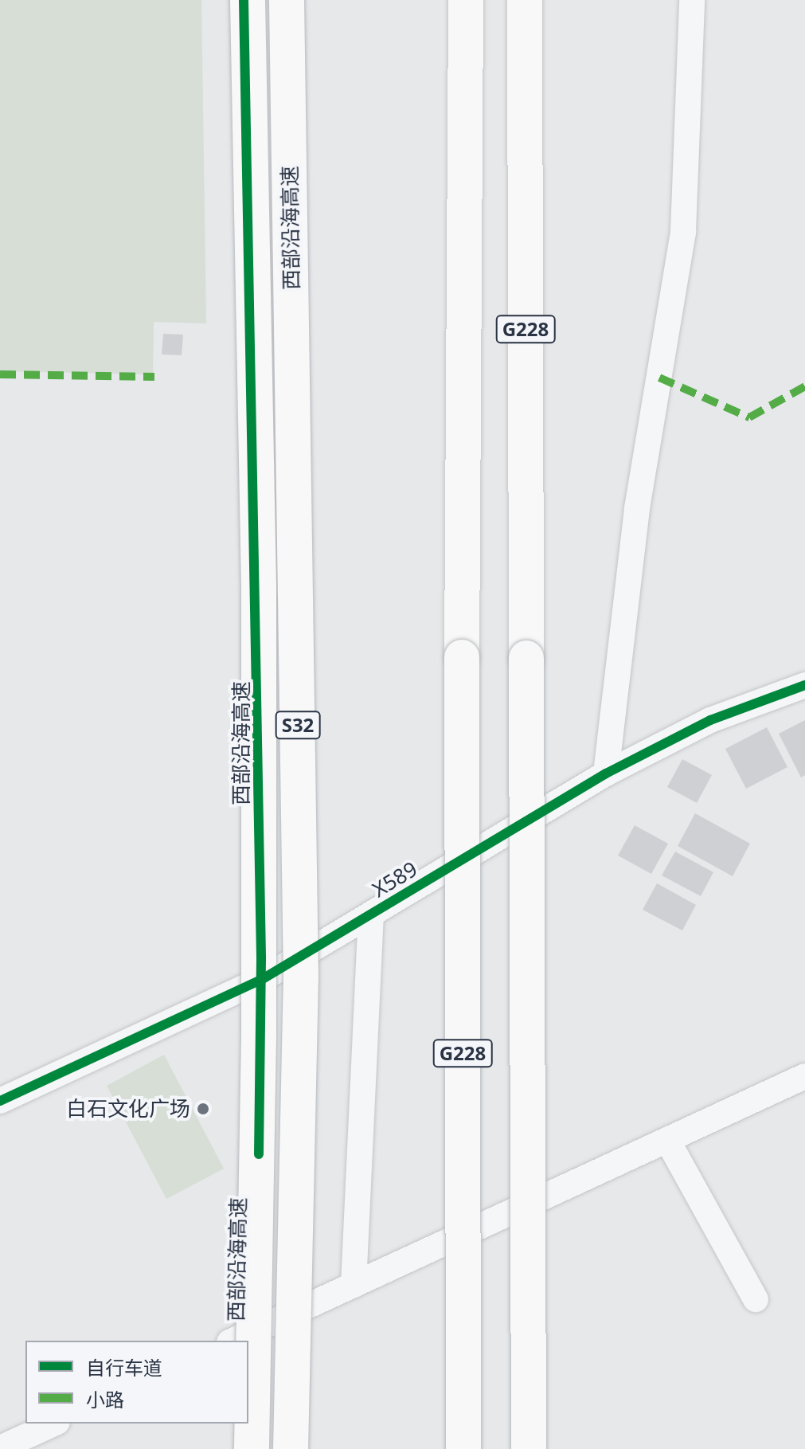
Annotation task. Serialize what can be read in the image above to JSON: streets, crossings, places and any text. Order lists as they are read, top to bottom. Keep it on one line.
{"streets":{"highway":["西部沿海高速","G228","S32"],"street":["X589"]},"places":["白石文化广场"],"legend":["自行车道","小路"]}
